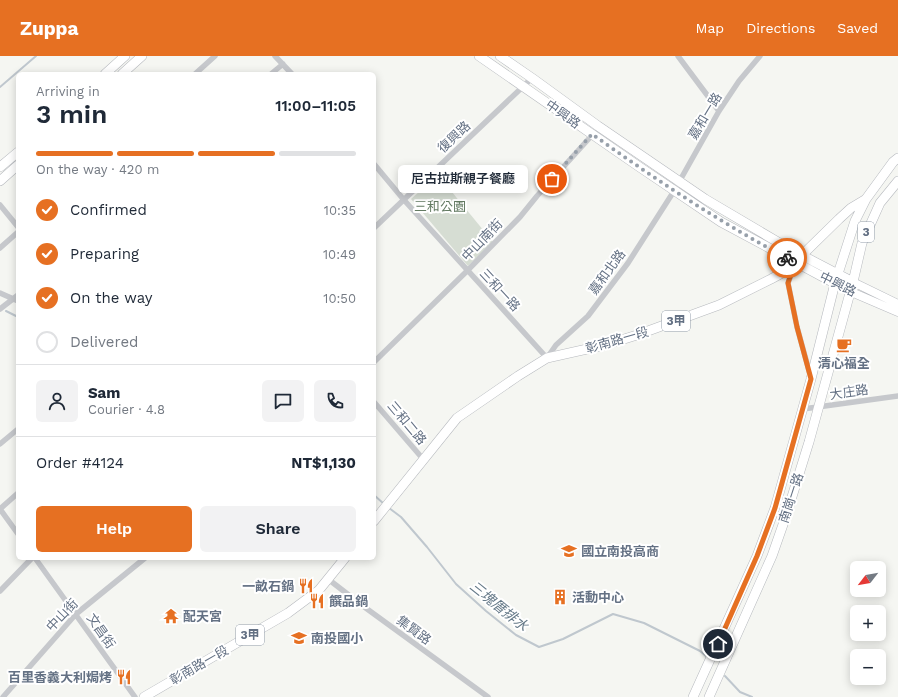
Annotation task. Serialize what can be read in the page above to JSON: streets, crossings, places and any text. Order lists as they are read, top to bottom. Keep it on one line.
{"streets":{"main road":["中興路","3","3甲","彰南路一段","南崗一路"],"street":["嘉和一路","復興路","中山南街","嘉和北路","三和一路","大庄路","三和二路","中山街","集賢路","文昌街"]},"crossings":[["中興路","嘉和一路"],["中興路","復興路"],["中興路","3"],["中興路","中山南街"],["中興路","嘉和北路"],["中興路","彰南路一段"],["中興路","南崗一路"],["嘉和一路","嘉和北路"],["復興路","三和一路"],["3","南崗一路"],["中山南街","三和一路"],["嘉和北路","三和一路"],["嘉和北路","彰南路一段"],["三和一路","彰南路一段"],["彰南路一段","三和二路"],["彰南路一段","南崗一路"],["彰南路一段","集賢路"],["大庄路","南崗一路"],["中山街","文昌街"]],"water":["三塊厝排水"],"parks":["三和公園"],"places":{"other":["尼古拉斯親子餐廳"],"cafe":["清心福全"],"school or university":["國立南投高商","南投國小"],"restaurant":["一畝石鍋","饌品鍋","百里香義大利焗烤"],"building":["活動中心"],"temple":["配天宮"]},"north":"bottom left","page":{"header":"Zuppa","nav":["Map","Directions","Saved"],"heading":["3 min","Arriving in","11:00–11:05"],"panel":["Sam","Courier · 4.8","Order #4124","NT$1,130"],"bar":"On the way · 420 m","bubble":"尼古拉斯親子餐廳","list":[["Confirmed","10:35"],["Preparing","10:49"],["On the way","10:50"],"Delivered"],"buttons":["Help","Share"],"map_buttons":["+","−"]}}
